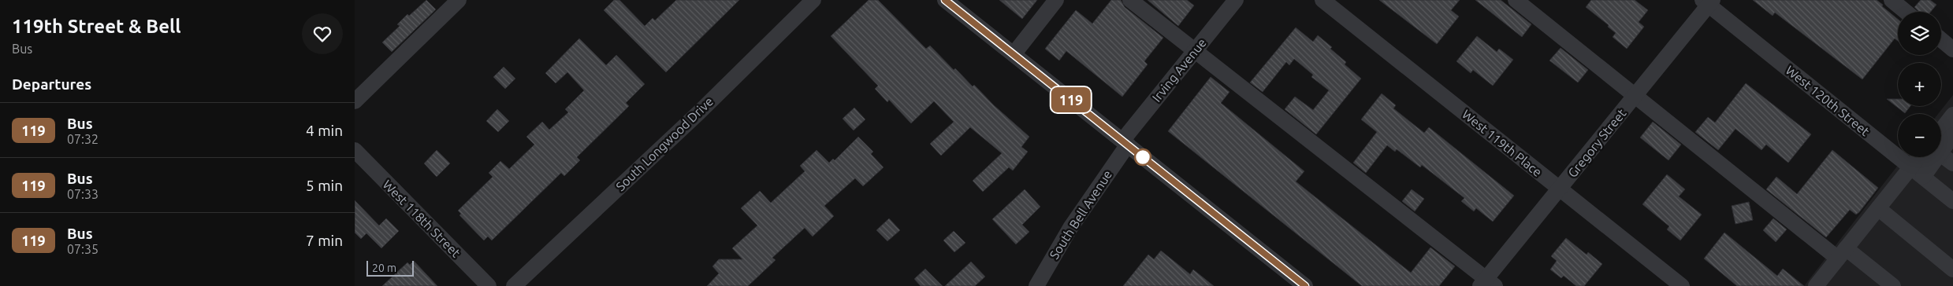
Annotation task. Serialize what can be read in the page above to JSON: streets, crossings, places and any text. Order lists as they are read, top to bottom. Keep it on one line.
{"streets":{"street":["Irving Avenue","West 120th Street","West 119th Place","Gregory Street","South Longwood Drive","South Bell Avenue","West 118th Street"]},"crossings":[["Irving Avenue","South Bell Avenue"],["West 120th Street","Gregory Street"],["West 119th Place","Gregory Street"]],"lines":["bus line 119"],"scale_bar":"20 m","page":{"heading":[["119th Street & Bell","Bus"],"Departures"],"on_map":"119","map_buttons":["+","−"],"list":[{"mark":"119","name":"Bus","note":"07:32","value":"4 min"},{"mark":"119","name":"Bus","note":"07:33","value":"5 min"},{"mark":"119","name":"Bus","note":"07:35","value":"7 min"}],"scale":"20 m"}}
